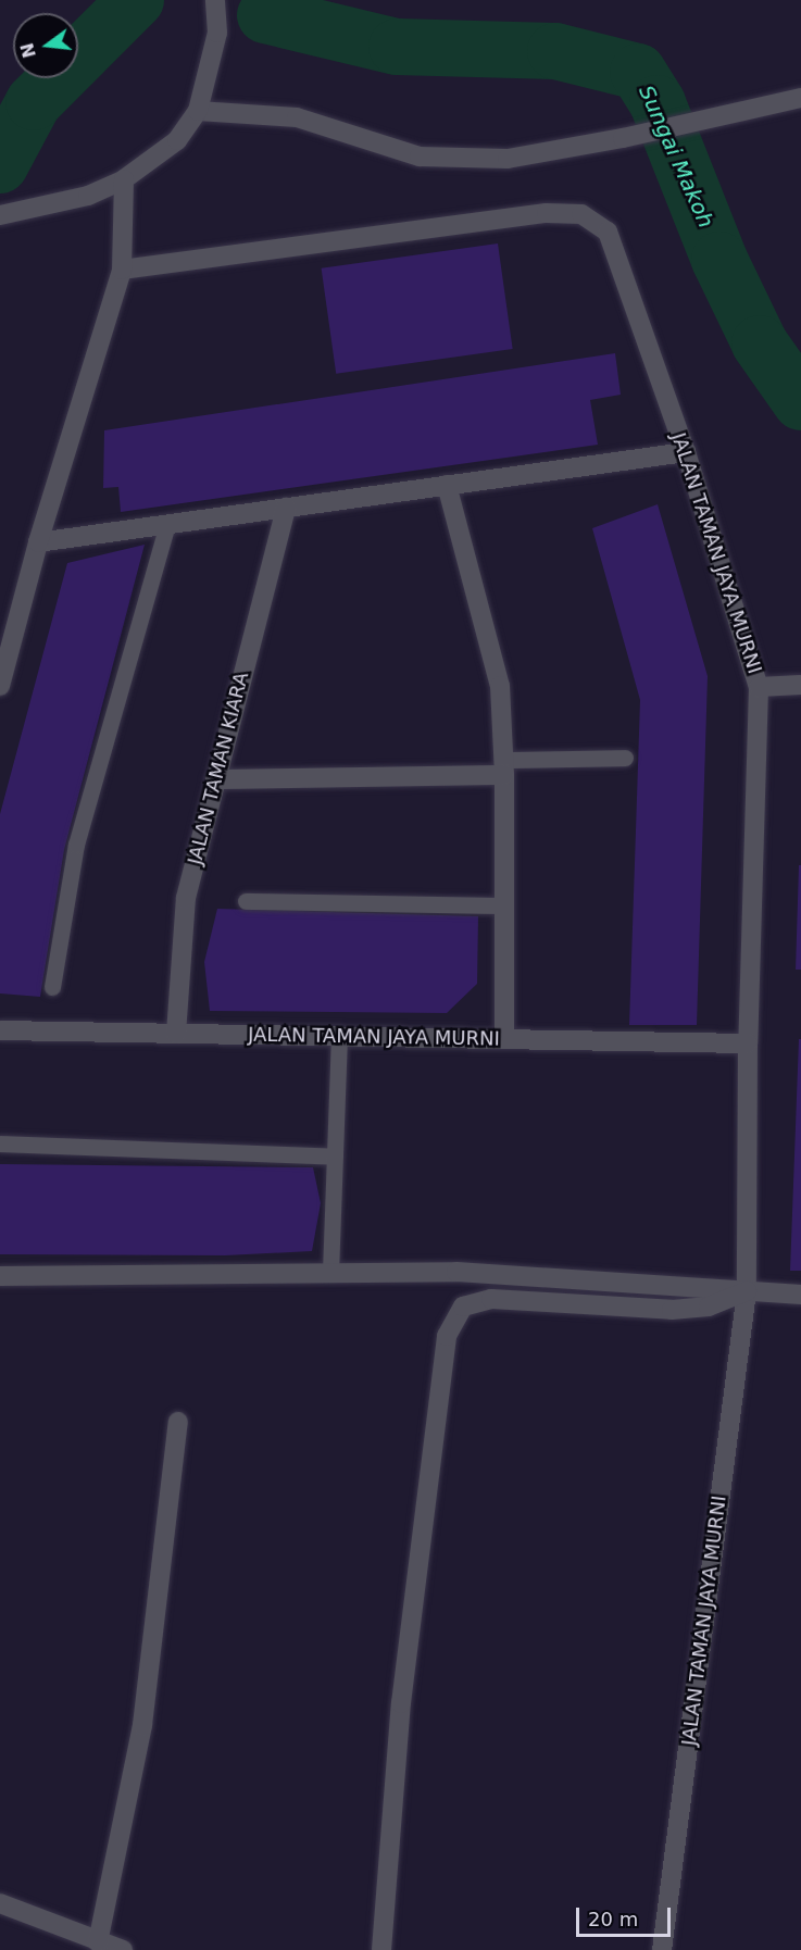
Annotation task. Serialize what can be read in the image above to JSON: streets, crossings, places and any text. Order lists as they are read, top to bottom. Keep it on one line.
{"streets":{"street":["JALAN TAMAN JAYA MURNI","JALAN TAMAN KIARA"]},"crossings":[["JALAN TAMAN JAYA MURNI","JALAN TAMAN KIARA"]],"water":["Sungai Makoh"],"scale_bar":"20 m","north":"left"}
